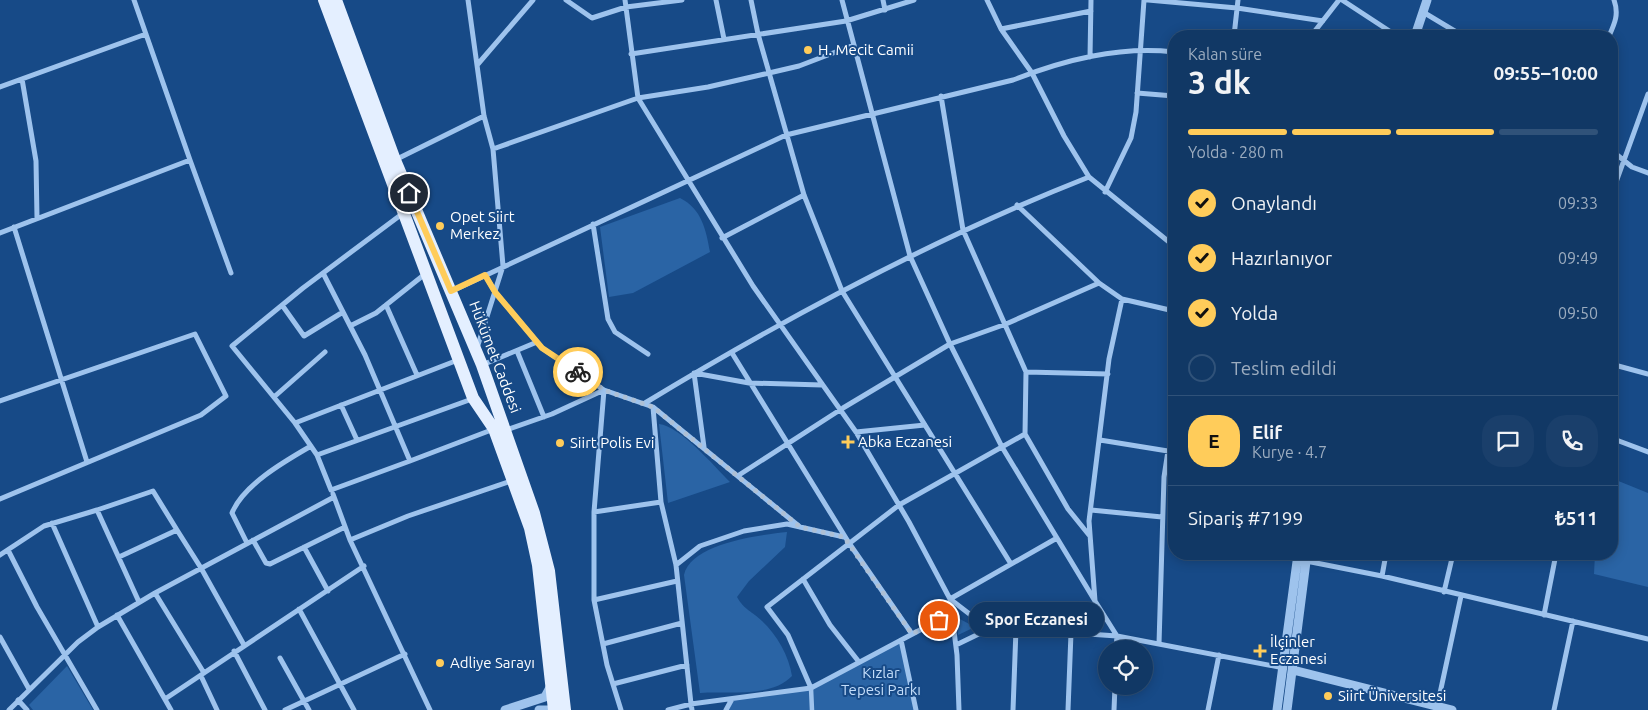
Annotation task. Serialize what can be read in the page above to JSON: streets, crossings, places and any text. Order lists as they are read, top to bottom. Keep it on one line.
{"streets":{"main road":["Hükümet Caddesi"]},"parks":["Kızlar Tepesi Parkı"],"places":{"other":["H. Mecit Camii","Opet Siirt Merkez","Siirt Polis Evi","Spor Eczanesi","Adliye Sarayı","Siirt Üniversitesi"],"health":["Abka Eczanesi","İlçinler Eczanesi"]},"page":{"heading":["3 dk","Kalan süre","09:55–10:00"],"panel":["Elif","Kurye · 4.7","Sipariş #7199","₺511"],"bar":"Yolda · 280 m","list":[["Onaylandı","09:33"],["Hazırlanıyor","09:49"],["Yolda","09:50"],"Teslim edildi"],"round":"E","bubble":"Spor Eczanesi"}}
